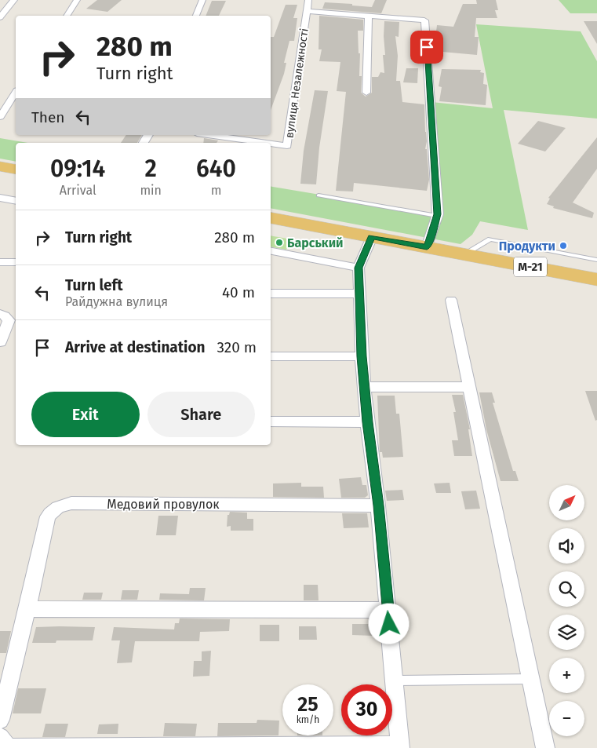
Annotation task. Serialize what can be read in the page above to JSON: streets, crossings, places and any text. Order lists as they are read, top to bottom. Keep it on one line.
{"streets":{"highway":["М-21"],"street":["вулиця Незалежності","Медовий провулок"]},"places":["Барський","Продукти"],"north":"top right","page":{"turn":["280 m","Turn right"],"then":"Then","eta":["09:14","Arrival","2","min","640","m"],"list":[{"name":"Turn right","value":"280 m"},{"name":"Turn left","note":"Райдужна вулиця","value":"40 m"},{"name":"Arrive at destination","value":"320 m"}],"buttons":["Exit","Share"],"map_buttons":["+","−"],"speed":"25 km/h","limit":"30"}}
